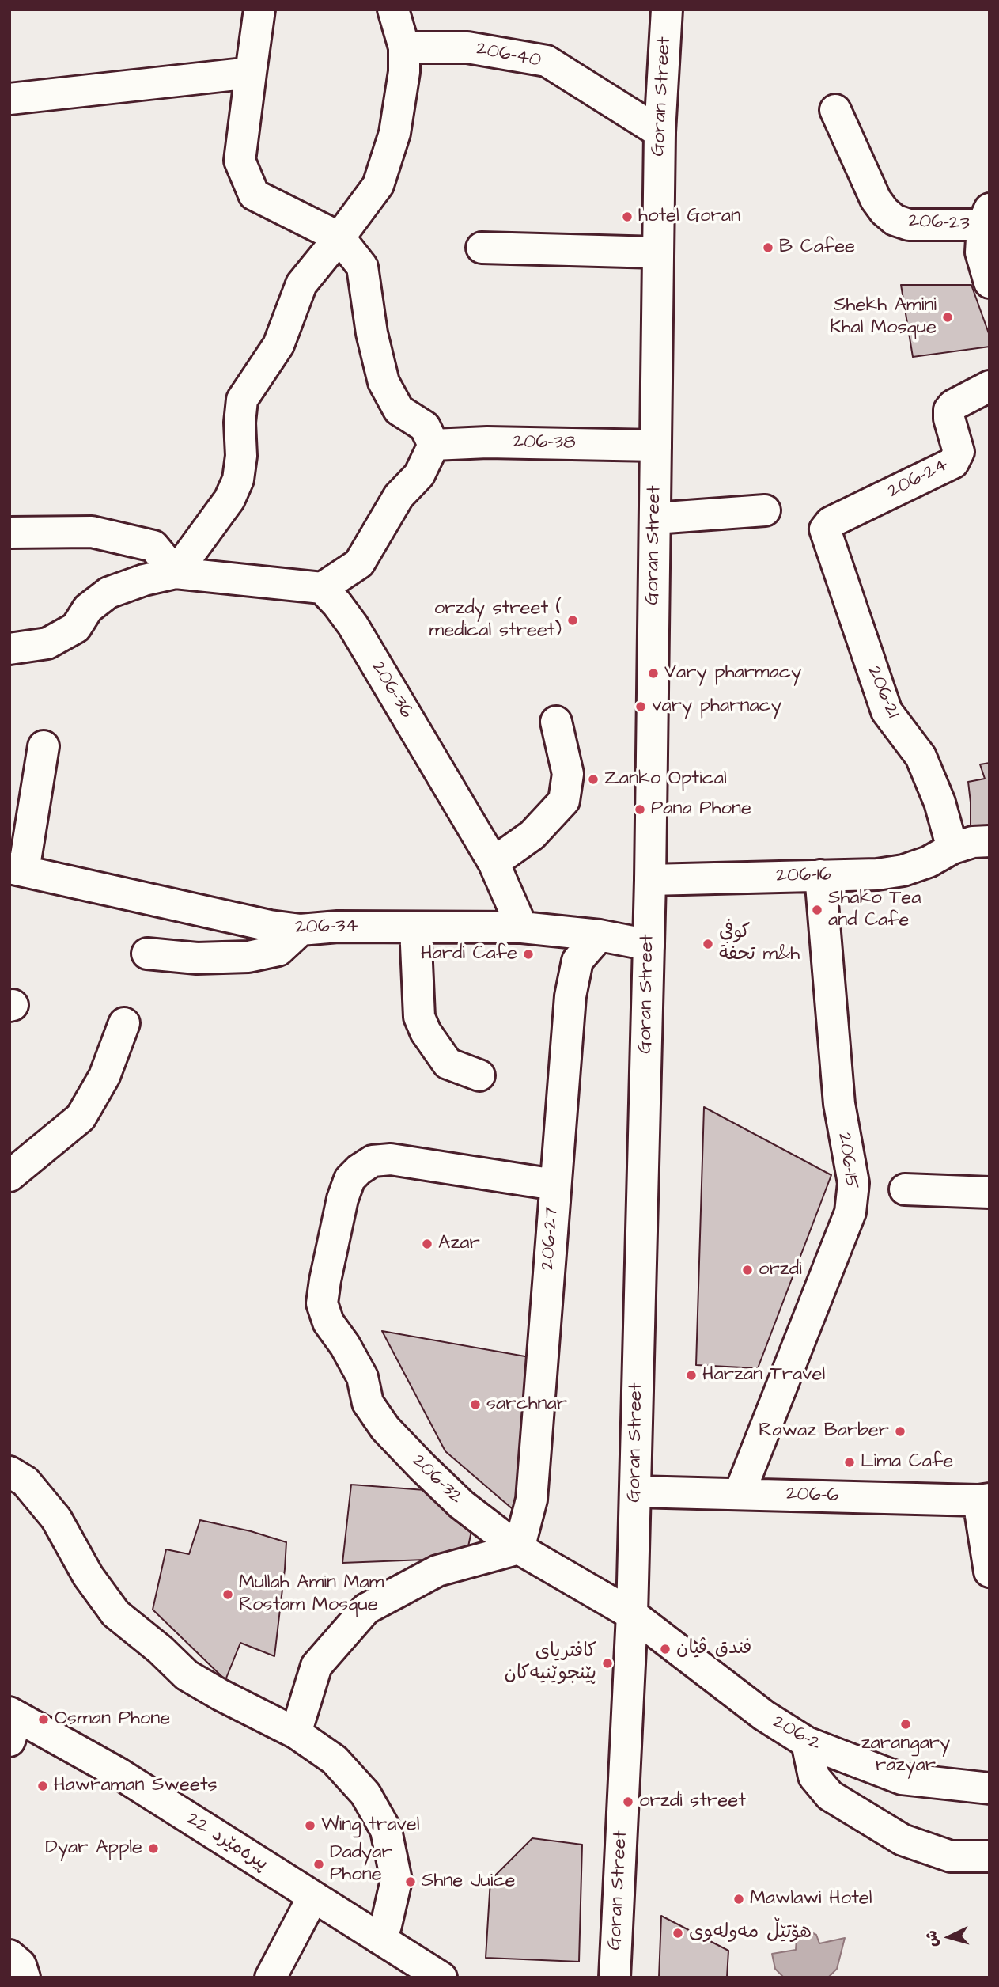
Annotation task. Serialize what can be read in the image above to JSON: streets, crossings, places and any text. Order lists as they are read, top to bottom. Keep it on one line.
{"streets":{"street":["206-40","Goran Street","206-23","206-38","206-24","206-36","206-21","206-16","206-34","206-15","206-27","206-32","206-6","206-2","22 پیرەمێرد"]},"crossings":[["206-40","Goran Street"],["Goran Street","206-38"],["Goran Street","206-16"],["Goran Street","206-34"],["Goran Street","206-32"],["Goran Street","206-6"],["Goran Street","206-2"],["206-24","206-21"],["206-36","206-34"],["206-21","206-16"],["206-16","206-15"],["206-34","206-27"],["206-15","206-6"],["206-27","206-32"],["206-32","206-2"]],"places":["hotel Goran","B Cafee","Shekh Amini Khal Mosque","orzdy street ( medical street)","Vary pharmacy","vary pharnacy","Zanko Optical","Pana Phone","Shako Tea and Cafe","كوفي تحفة m&h","Hardi Cafe","Azar","orzdi","Harzan Travel","sarchnar","Rawaz Barber","Lima Cafe","Mullah Amin Mam Rostam Mosque","فندق ڤيان","کافتریای پێنجوێنیەکان","Osman Phone","zarangary razyar","Hawraman Sweets","orzdi street","Wing travel","Dyar Apple","Dadyar Phone","Shne Juice","Mawlawi Hotel","هۆتێڵ مەولەوی"],"north":"left"}
